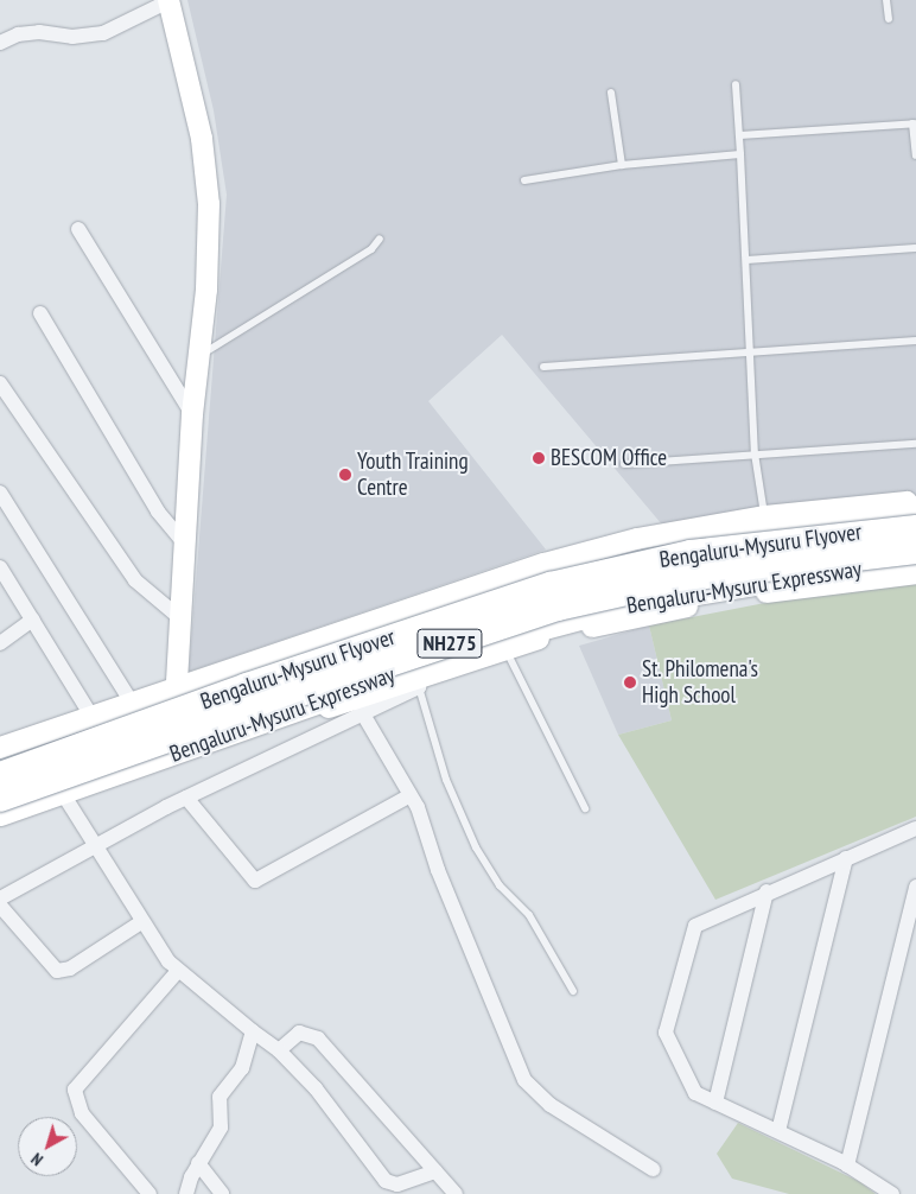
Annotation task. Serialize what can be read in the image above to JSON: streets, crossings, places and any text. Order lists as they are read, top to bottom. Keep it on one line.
{"streets":{"highway":["Bengaluru-Mysuru Flyover","Bengaluru-Mysuru Expressway","NH275"]},"places":["BESCOM Office","Youth Training Centre","St. Philomena's High School"],"north":"bottom left"}
